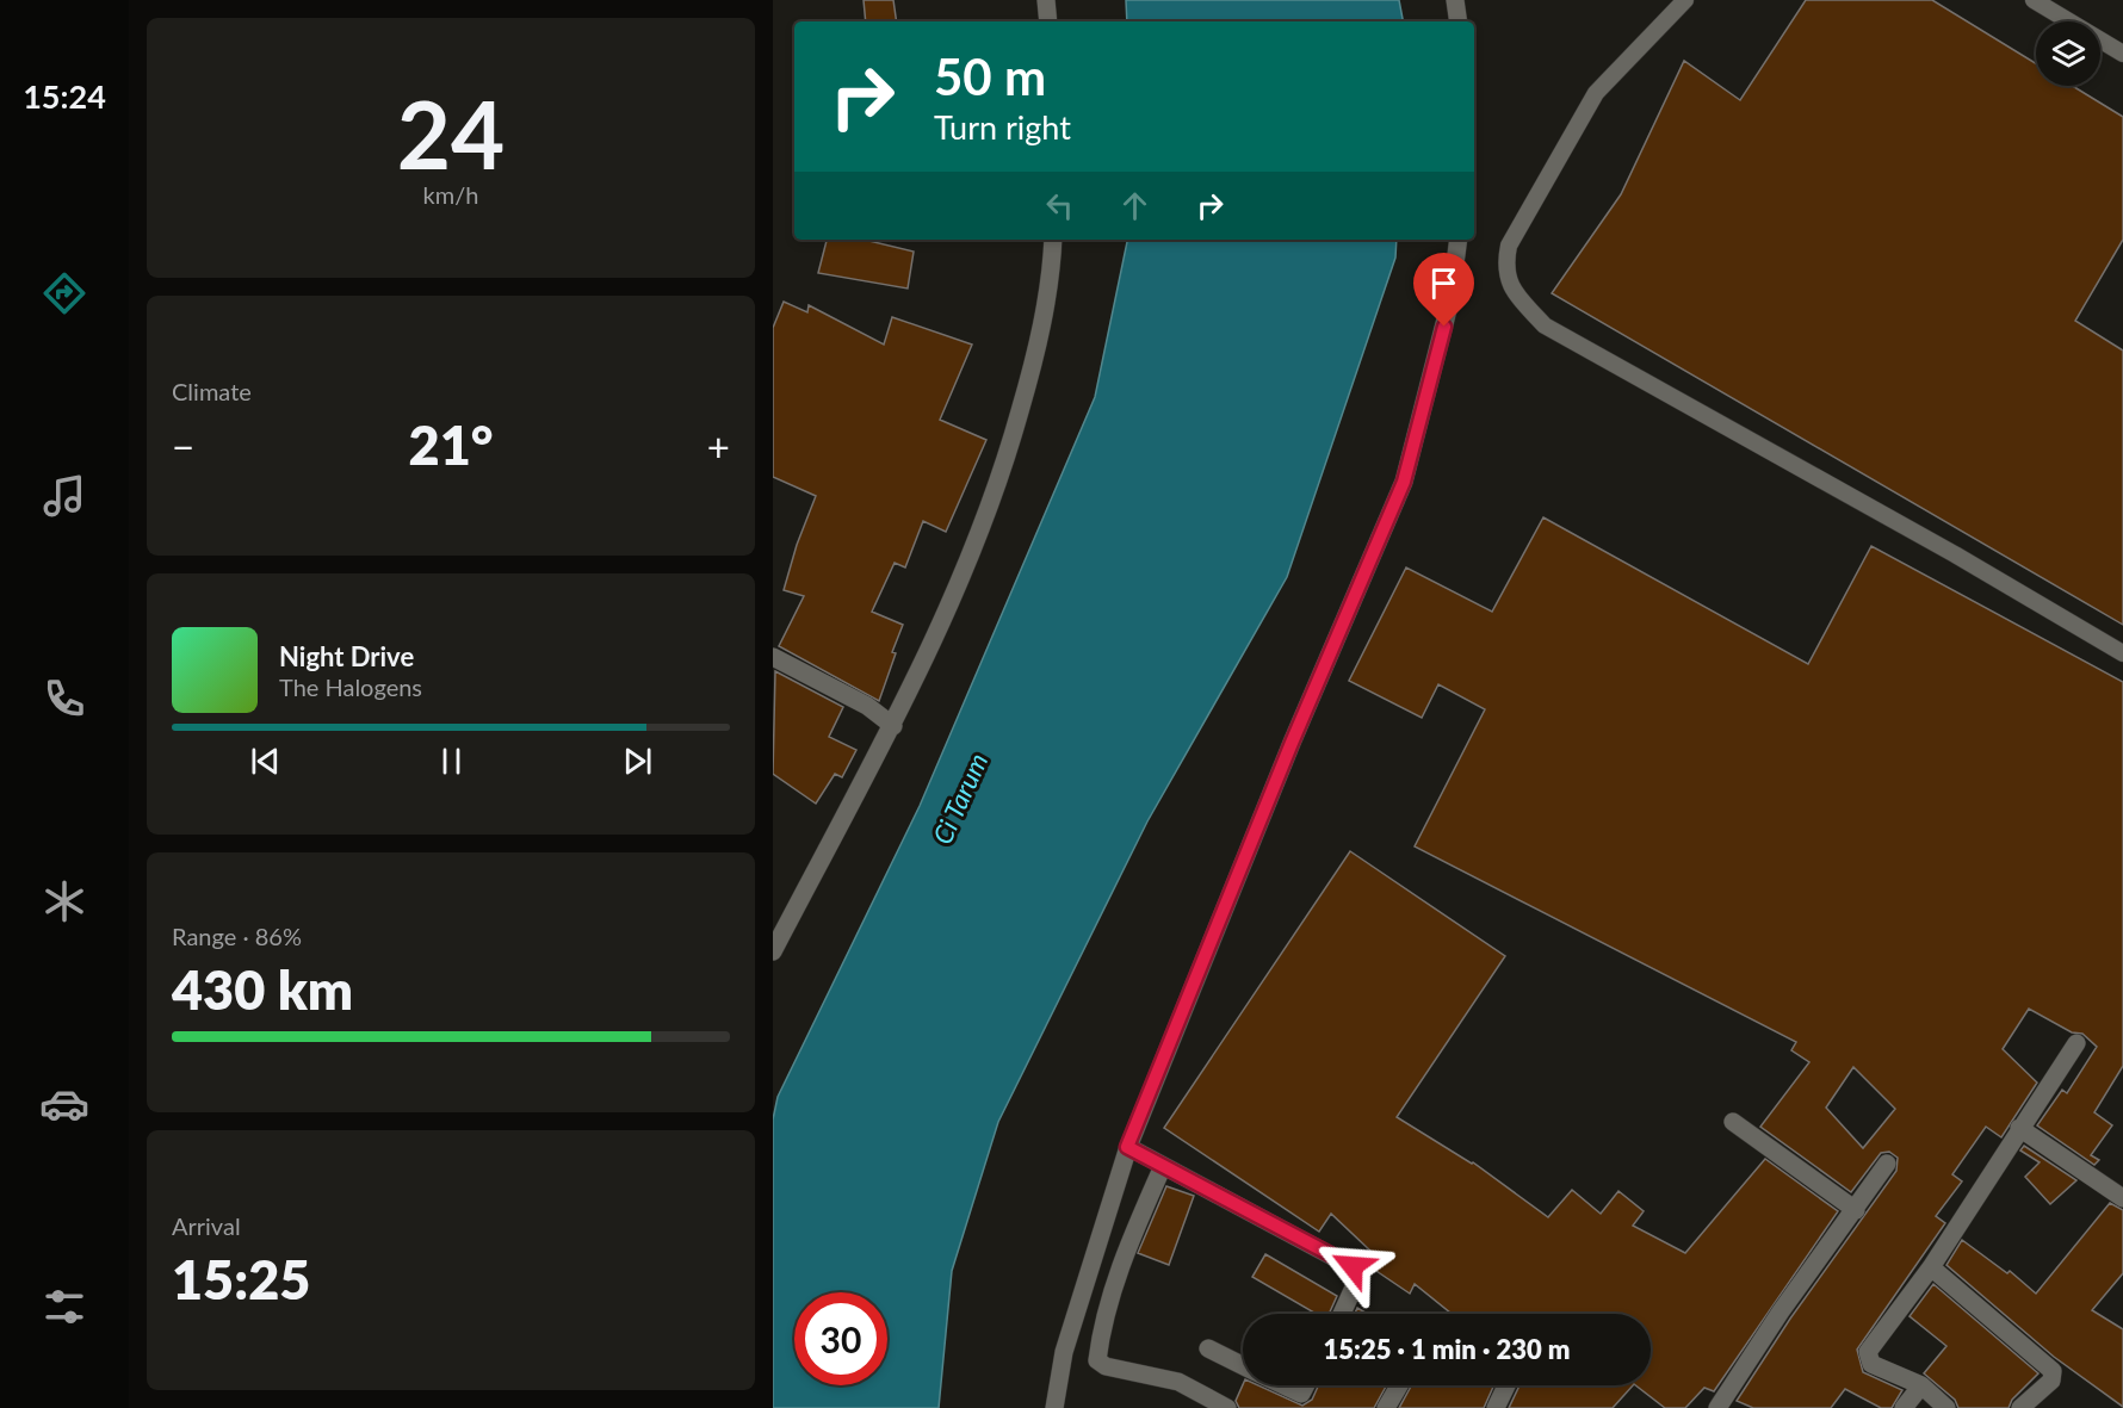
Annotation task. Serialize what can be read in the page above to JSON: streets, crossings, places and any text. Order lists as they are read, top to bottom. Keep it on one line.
{"water":["Ci Tarum"],"page":{"tabs":"15:24","tile":[["24","km/h"],"Climate",["Range · 86%","430 km"],["Arrival","15:25"]],"turn":["50 m","Turn right"],"heat":["−","21°","+"],"song":["Night Drive","The Halogens"],"limit":"30","trip":"15:25 · 1 min · 230 m"}}
